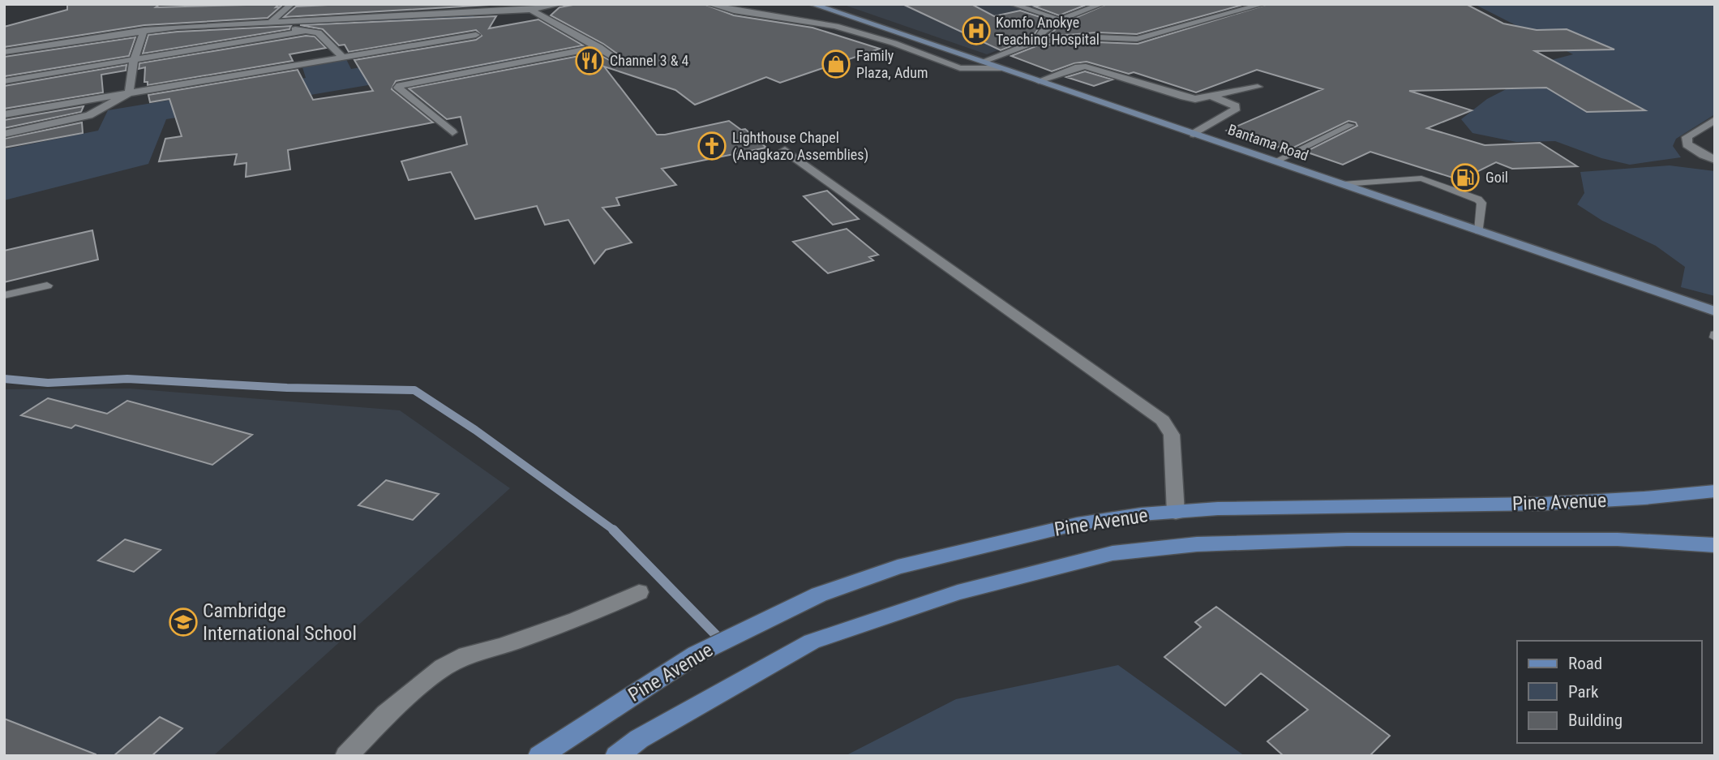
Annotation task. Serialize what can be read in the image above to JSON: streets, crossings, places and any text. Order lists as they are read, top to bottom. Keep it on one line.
{"streets":{"main road":["Bantama Road","Pine Avenue"]},"places":{"hospital":["Komfo Anokye Teaching Hospital"],"restaurant":["Channel 3 & 4"],"shop":["Family Plaza, Adum"],"church":["Lighthouse Chapel (Anagkazo Assemblies)"],"fuel station":["Goil"],"school or university":["Cambridge International School"]},"legend":["Road","Park","Building"]}
